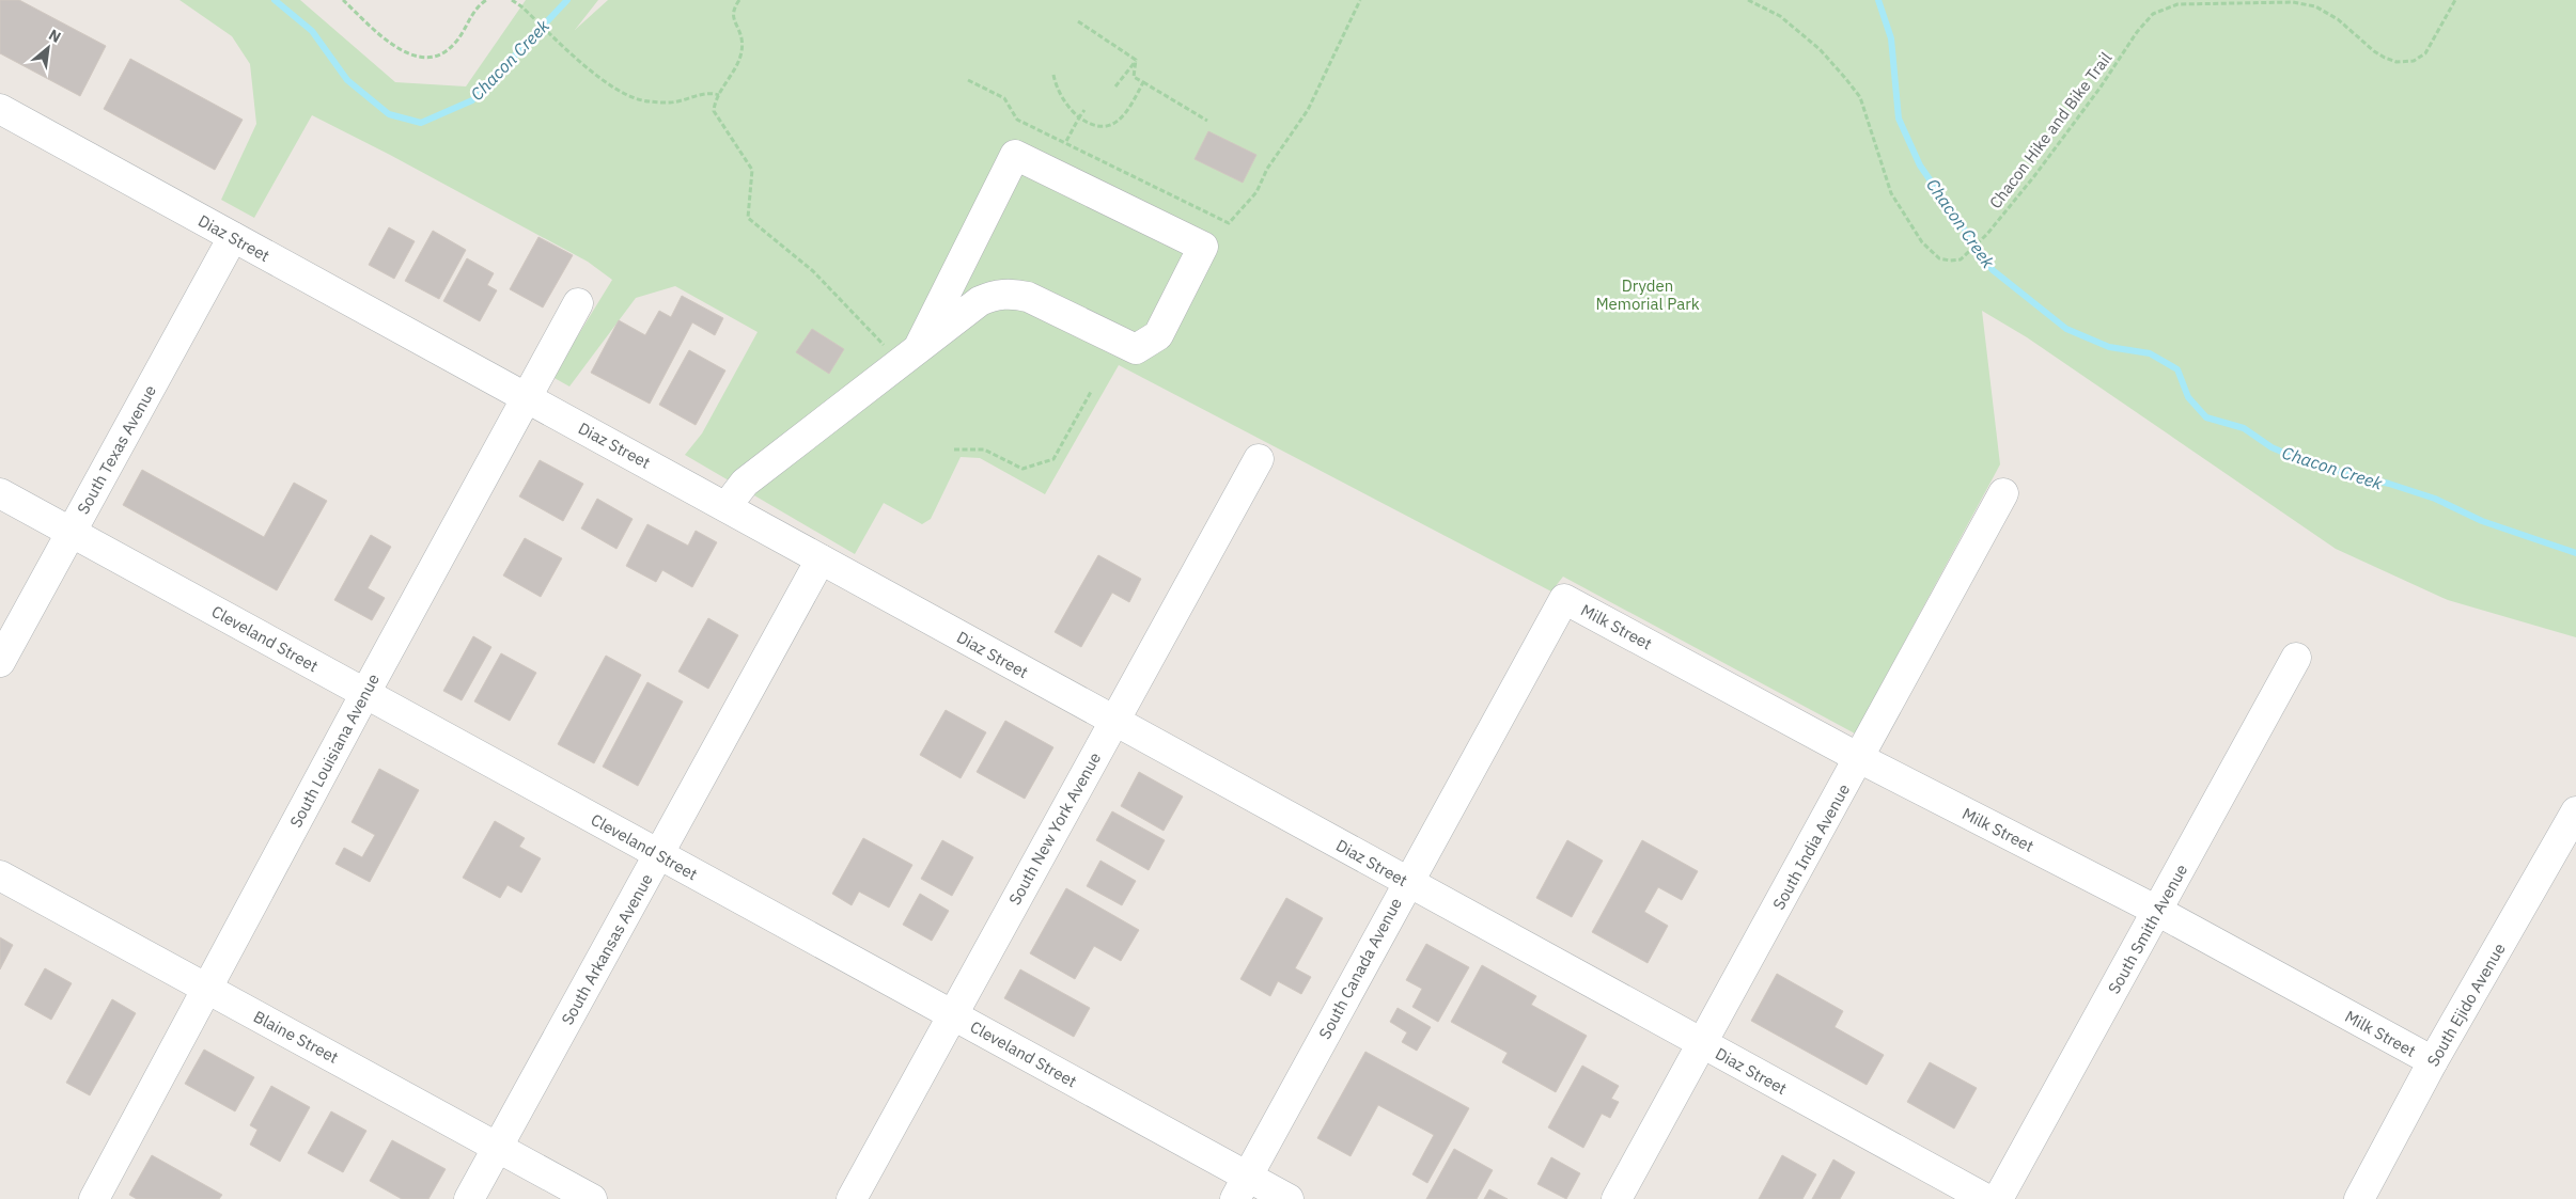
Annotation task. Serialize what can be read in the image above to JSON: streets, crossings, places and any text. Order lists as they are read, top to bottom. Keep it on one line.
{"streets":{"street":["Diaz Street","South Texas Avenue","Milk Street","Cleveland Street","South Louisiana Avenue","South New York Avenue","South India Avenue","South Smith Avenue","South Arkansas Avenue","South Canada Avenue","South Ejido Avenue","Blaine Street"],"path":["Chacon Hike and Bike Trail"]},"crossings":[["Diaz Street","South Texas Avenue"],["Diaz Street","South Louisiana Avenue"],["Diaz Street","South New York Avenue"],["Diaz Street","South India Avenue"],["Diaz Street","South Arkansas Avenue"],["Diaz Street","South Canada Avenue"],["South Texas Avenue","Cleveland Street"],["Milk Street","South India Avenue"],["Milk Street","South Smith Avenue"],["Milk Street","South Canada Avenue"],["Milk Street","South Ejido Avenue"],["Cleveland Street","South Louisiana Avenue"],["Cleveland Street","South New York Avenue"],["Cleveland Street","South Arkansas Avenue"],["Cleveland Street","South Canada Avenue"],["South Louisiana Avenue","Blaine Street"],["South Arkansas Avenue","Blaine Street"]],"water":["Chacon Creek"],"parks":["Dryden Memorial Park"],"north":"top right"}
